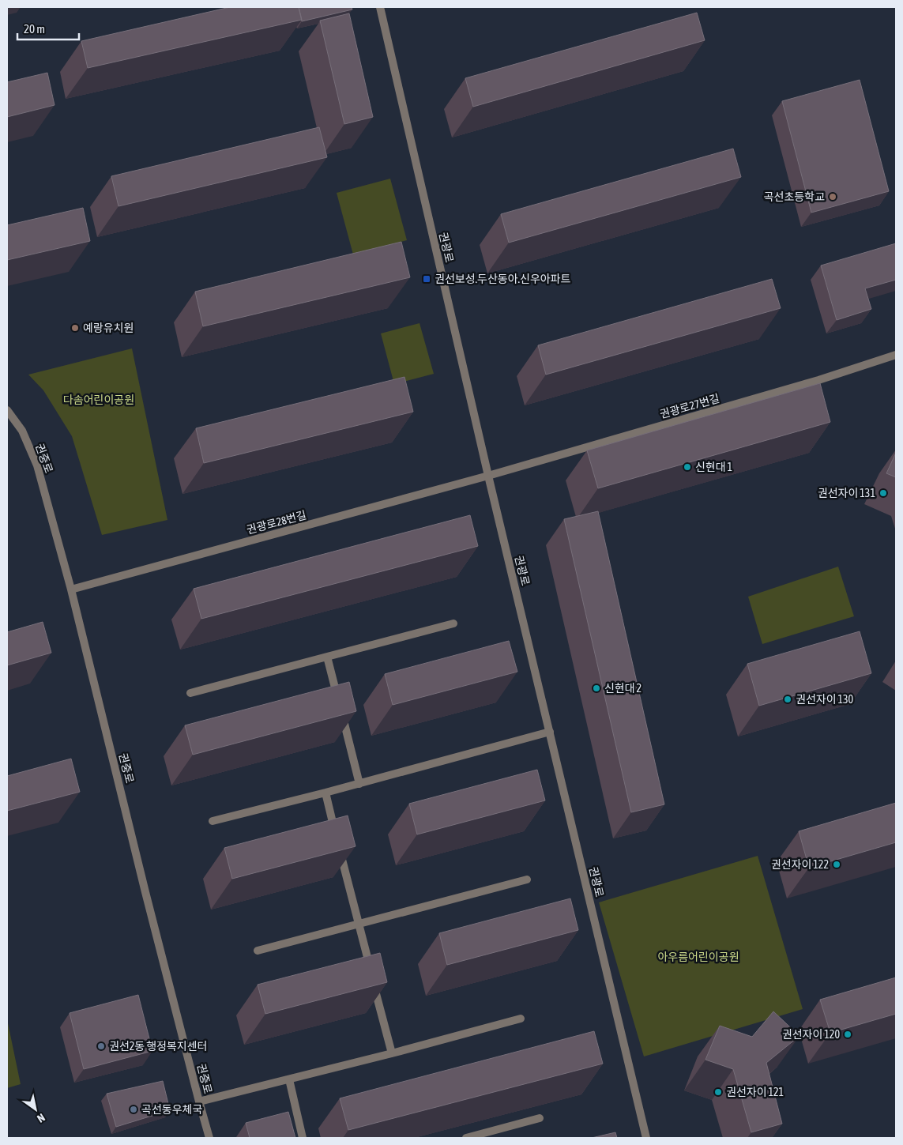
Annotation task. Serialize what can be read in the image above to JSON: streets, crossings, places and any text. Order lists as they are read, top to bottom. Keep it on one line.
{"streets":{"street":["권광로","권광로27번길","권중로","권광로28번길"]},"crossings":[["권광로","권광로27번길"],["권광로","권광로28번길"],["권광로27번길","권광로28번길"],["권중로","권광로28번길"]],"parks":["다솜어린이공원","아우름어린이공원"],"places":{"other":["곡선초등학교","예랑유치원","신현대 1","권선자이 131","신현대 2","권선자이 130","권선자이 122","권선자이 120","권선2동 행정복지센터","권선자이 121","곡선동우체국"],"transit":["권선보성.두산동아.신우아파트"]},"scale_bar":"20 m","north":"bottom right"}
